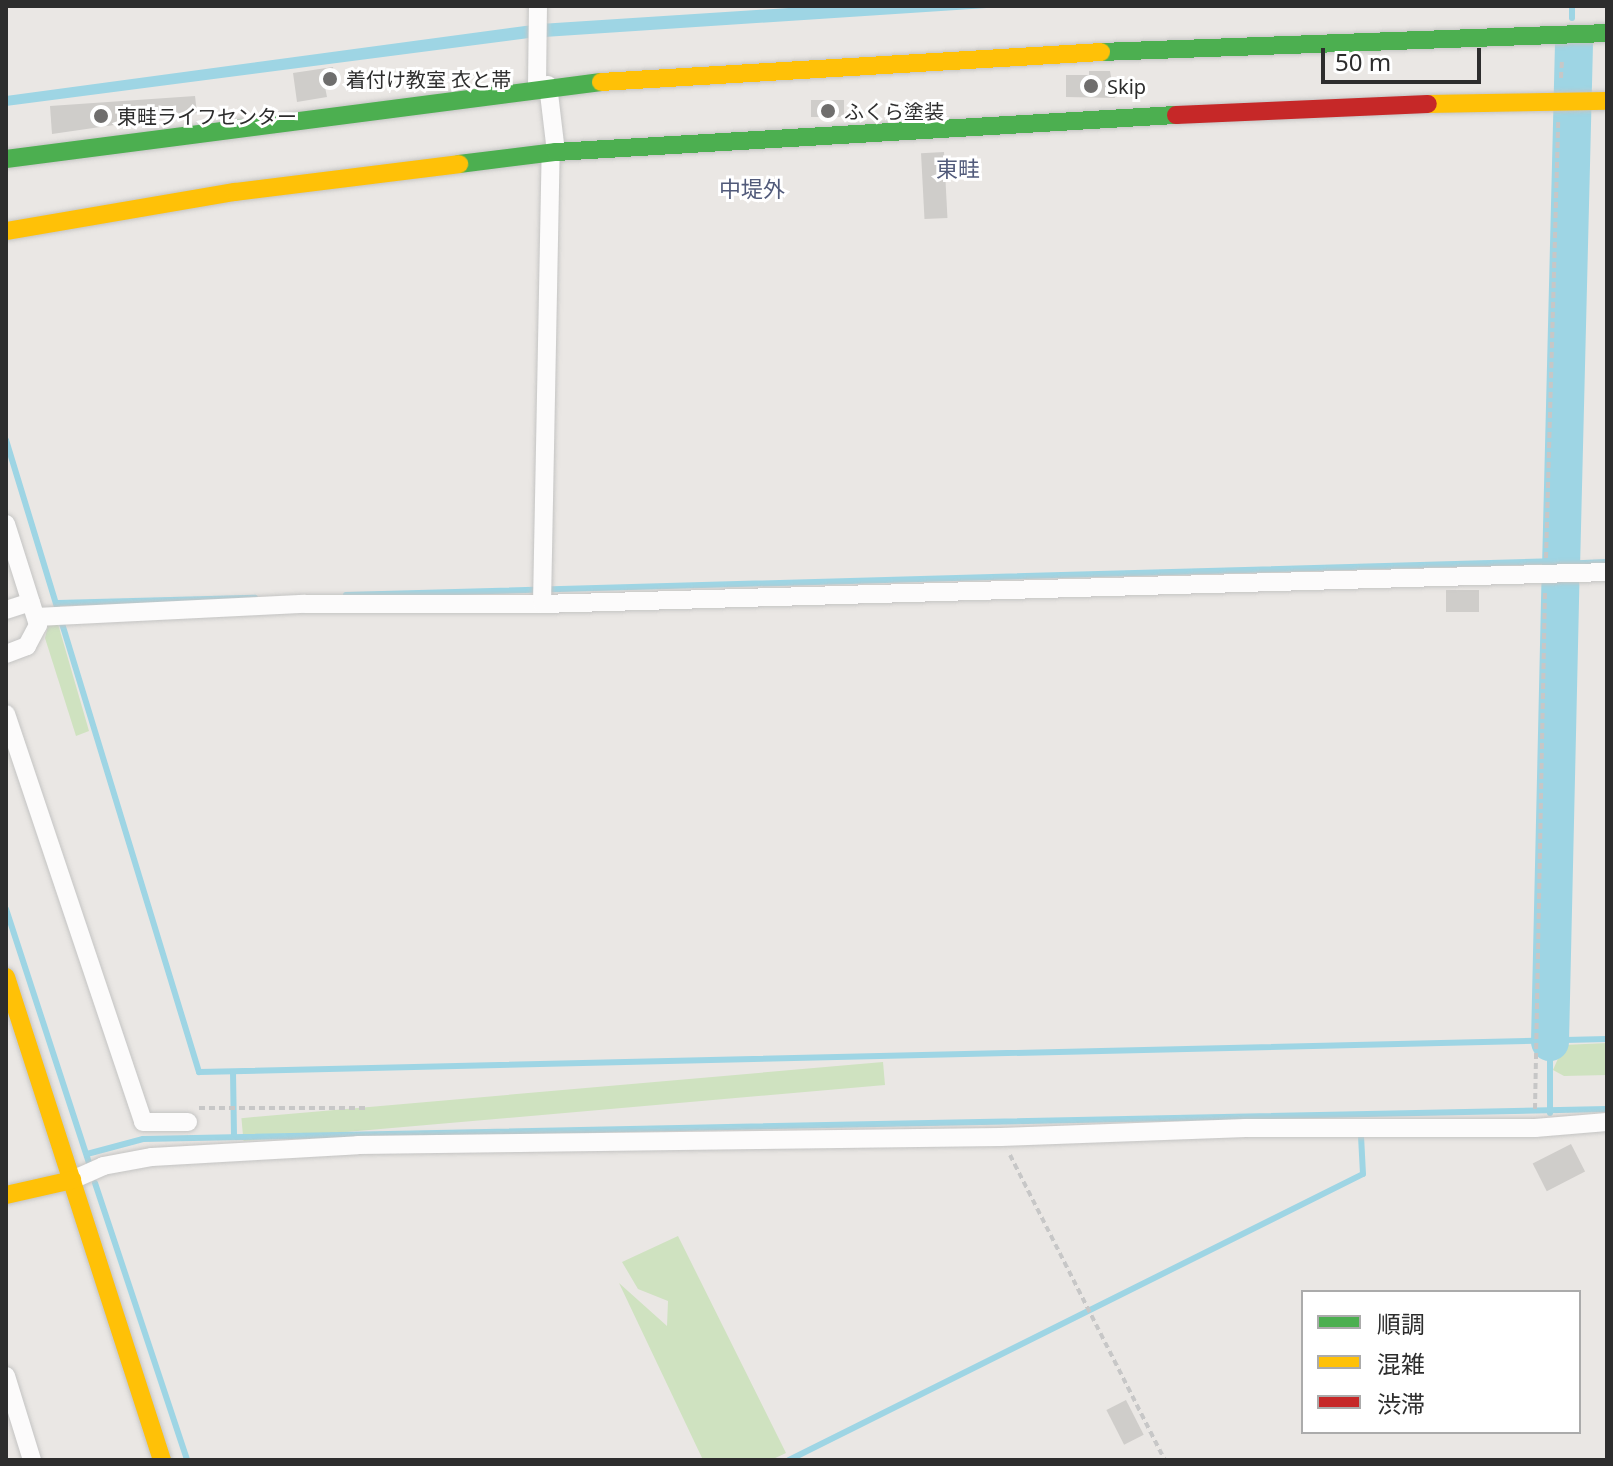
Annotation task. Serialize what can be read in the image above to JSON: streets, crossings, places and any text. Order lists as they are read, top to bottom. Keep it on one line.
{"districts":["東畦","中堤外"],"places":["着付け教室 衣と帯","Skip","ふくら塗装","東畦ライフセンター"],"legend":["順調","混雑","渋滞"],"scale_bar":"50 m"}
